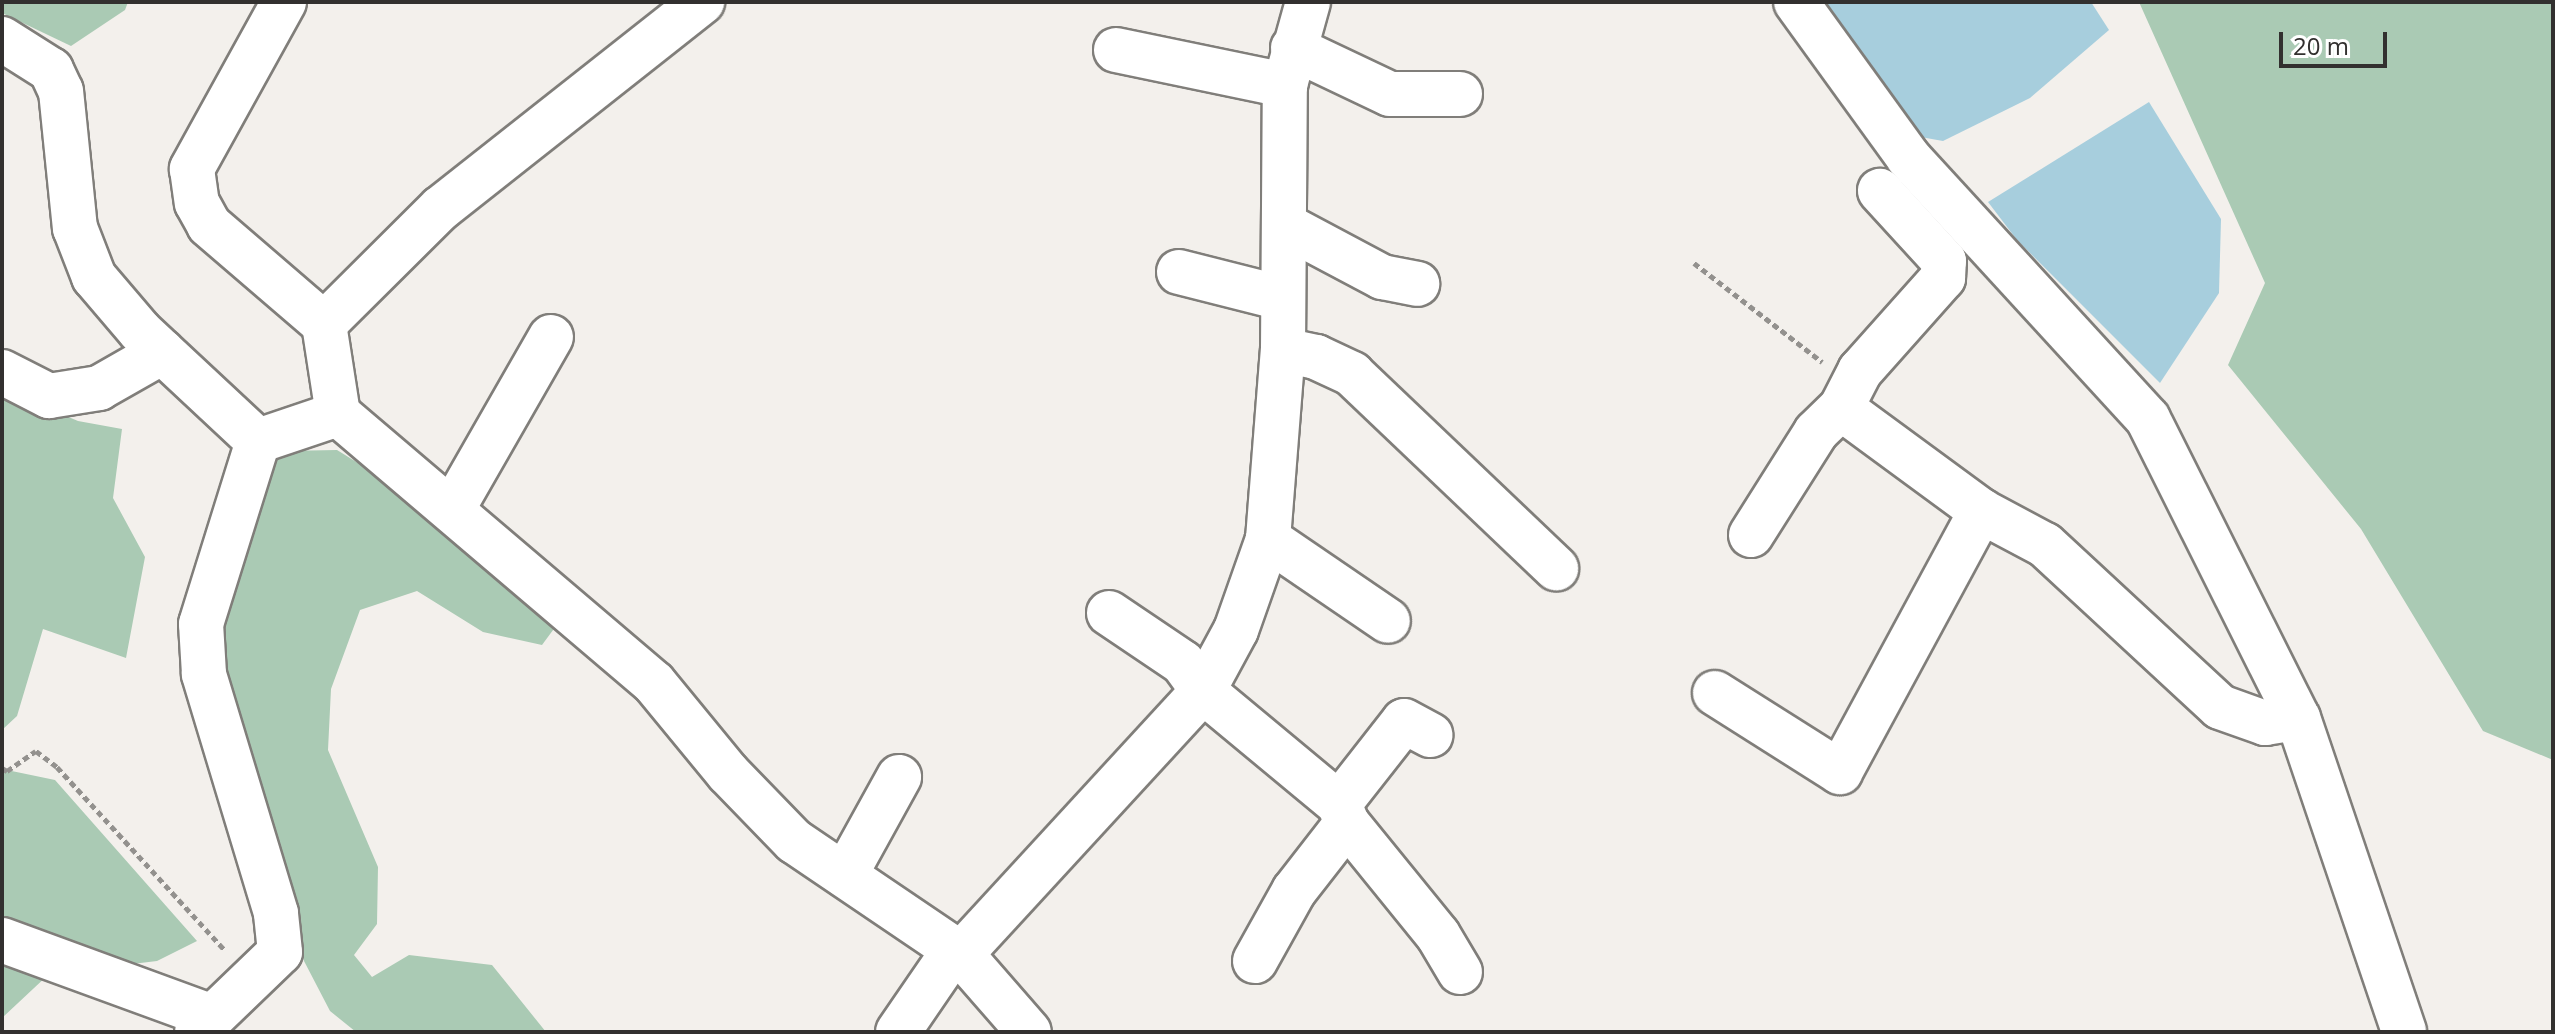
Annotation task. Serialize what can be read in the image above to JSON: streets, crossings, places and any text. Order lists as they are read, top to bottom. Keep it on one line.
{"scale_bar":"20 m"}
